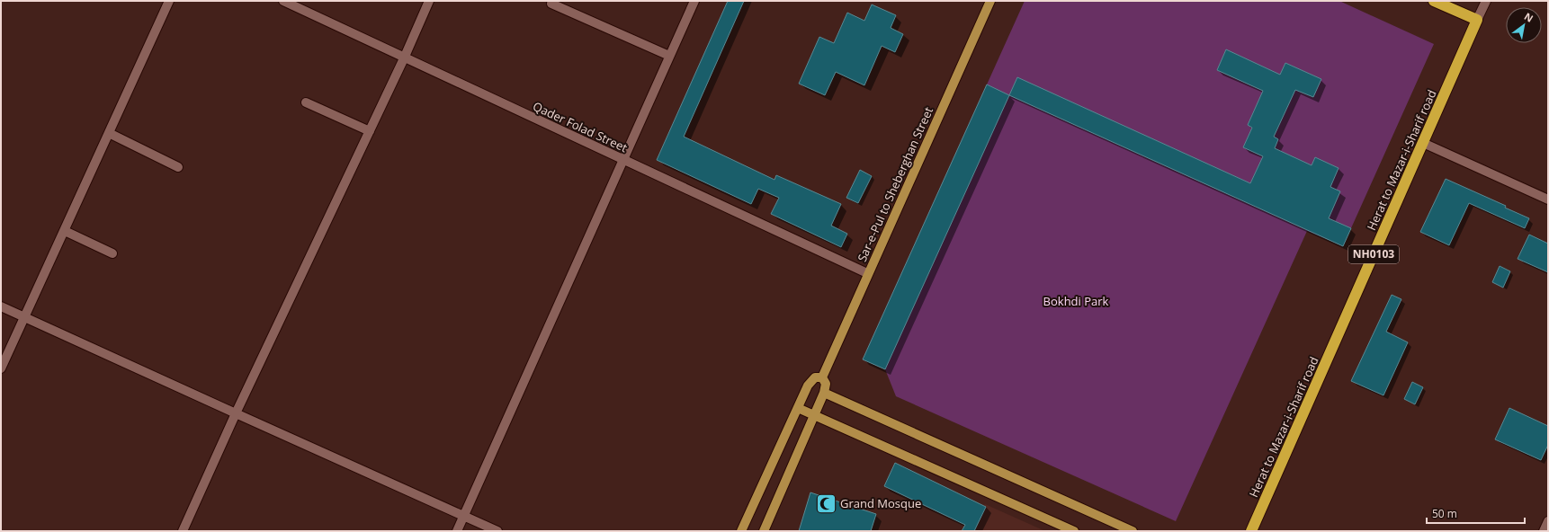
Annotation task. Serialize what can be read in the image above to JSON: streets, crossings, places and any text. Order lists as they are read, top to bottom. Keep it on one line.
{"streets":{"highway":["Herat to Mazar-i-Sharif road","NH0103"],"main road":["Sar-e-Pul to Sheberghan Street"],"street":["Qader Folad Street"]},"crossings":[["Qader Folad Street","Sar-e-Pul to Sheberghan Street"]],"parks":["Bokhdi Park"],"places":{"mosque":["Grand Mosque"]},"scale_bar":"50 m","north":"top right"}
